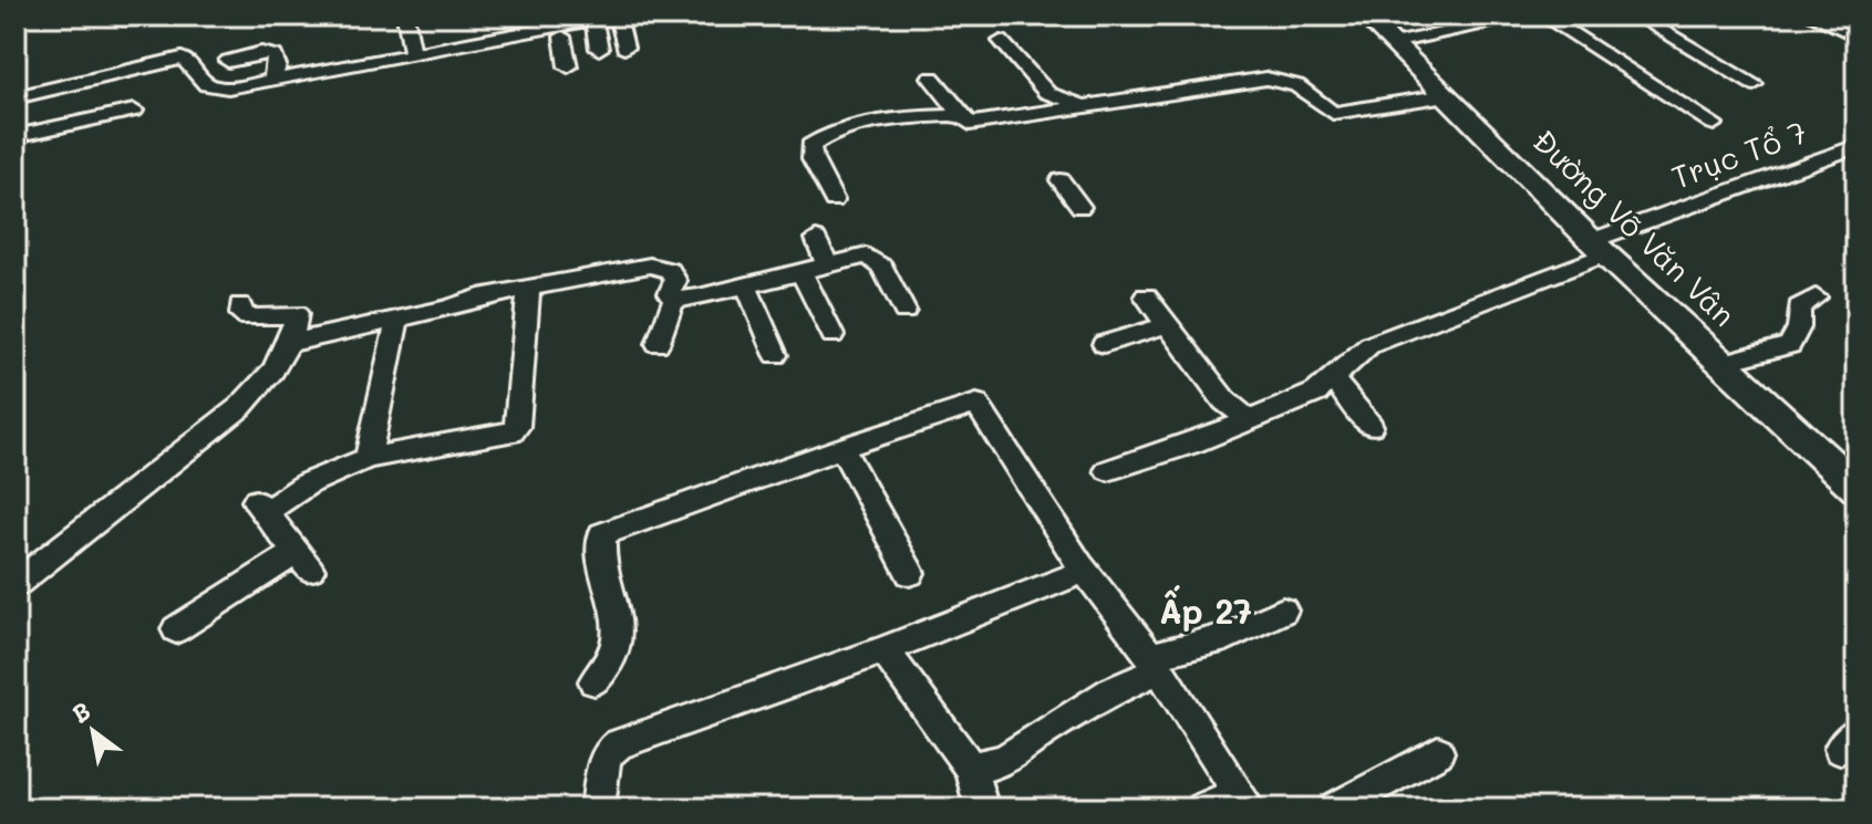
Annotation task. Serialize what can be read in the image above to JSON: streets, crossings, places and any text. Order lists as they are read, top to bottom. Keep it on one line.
{"streets":{"street":["Trục Tổ 7","Đường Võ Văn Vân"]},"crossings":[["Trục Tổ 7","Đường Võ Văn Vân"]],"districts":["Ấp 27"],"north":"top left"}
